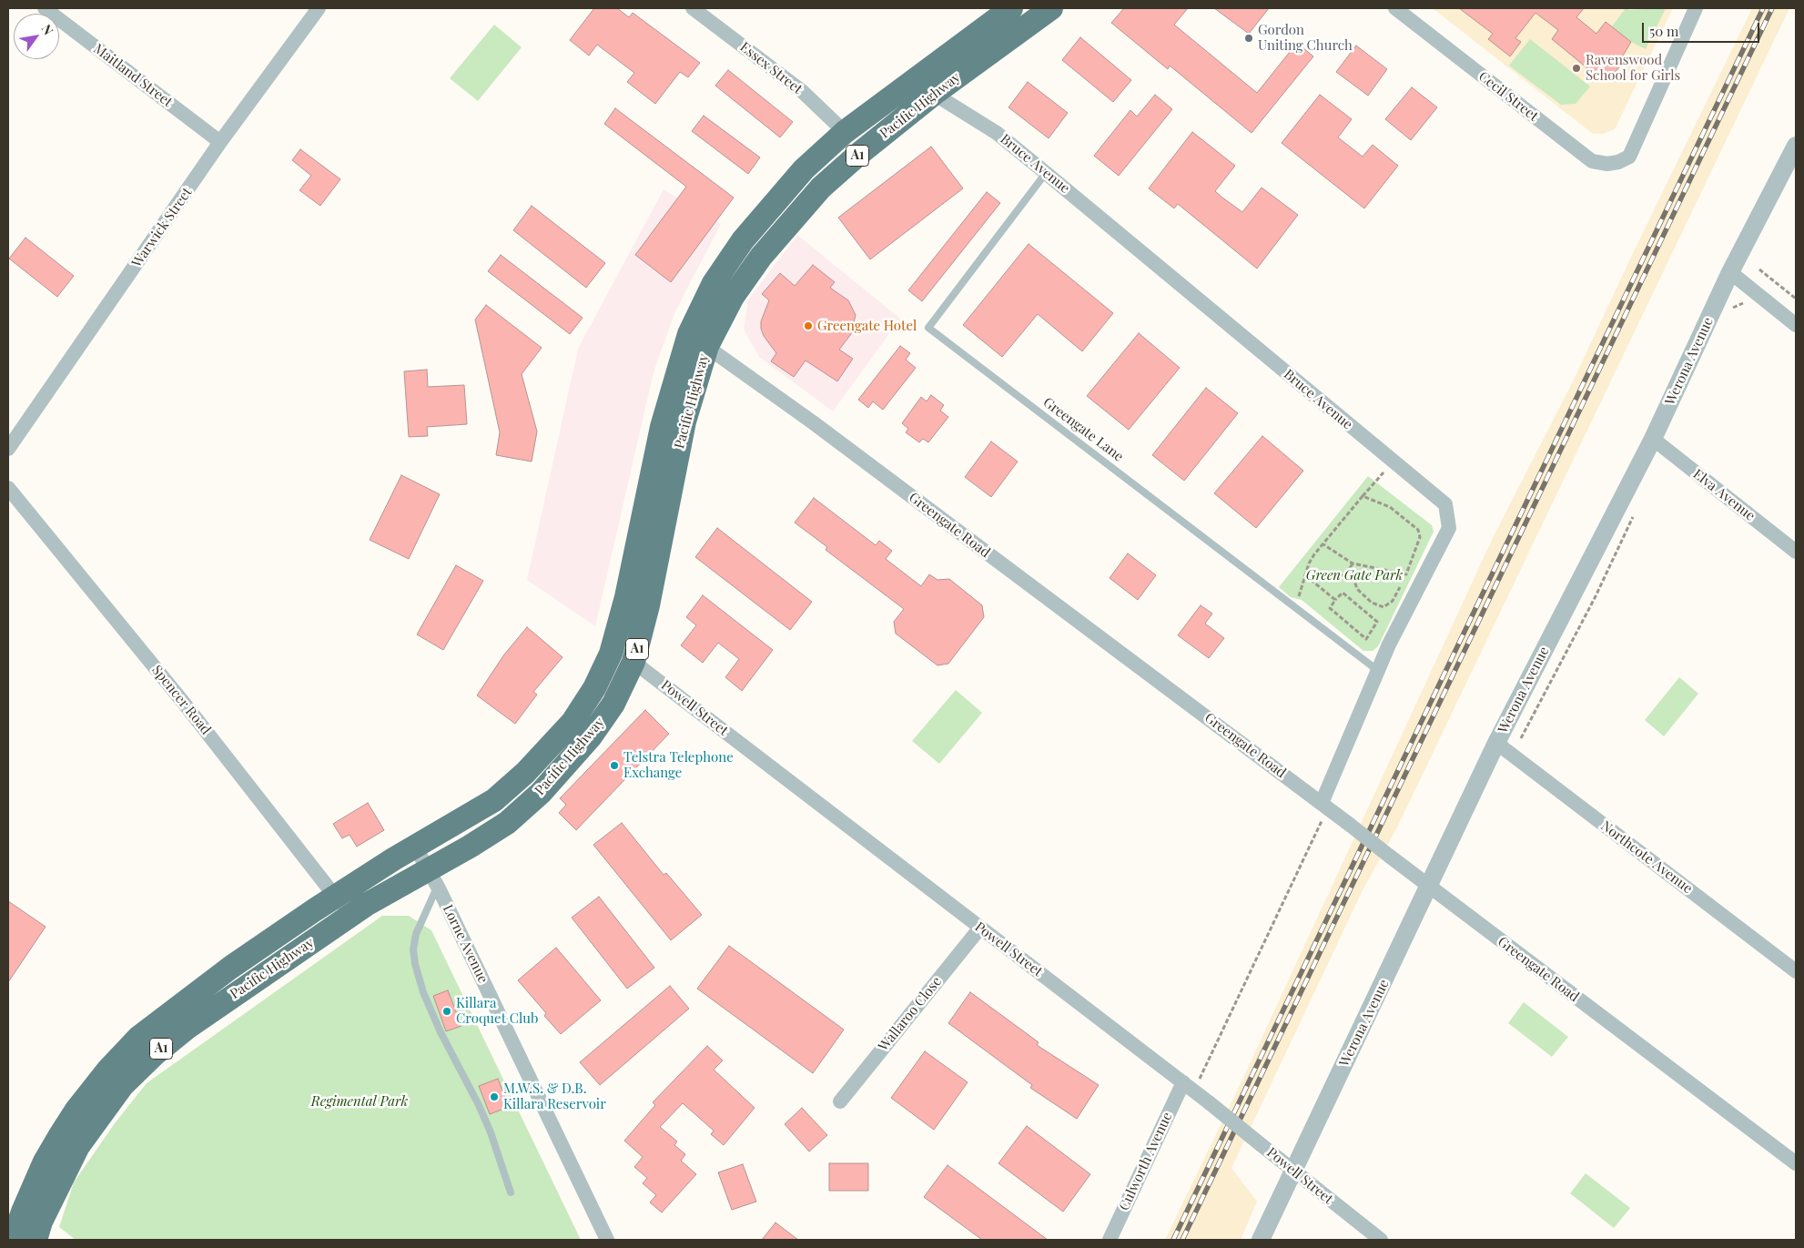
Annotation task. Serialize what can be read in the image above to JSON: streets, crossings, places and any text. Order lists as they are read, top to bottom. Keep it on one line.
{"streets":{"highway":["Pacific Highway","A1"],"street":["Essex Street","Maitland Street","Cecil Street","Bruce Avenue","Warwick Street","Werona Avenue","Elva Avenue","Greengate Road","Spencer Road","Powell Street","Northcote Avenue","Lorne Avenue","Wallaroo Close","Culworth Avenue"],"lane":["Greengate Lane"]},"crossings":[["Essex Street","Pacific Highway"],["Maitland Street","Warwick Street"],["Pacific Highway","Bruce Avenue"],["Pacific Highway","Greengate Road"],["Pacific Highway","Spencer Road"],["Pacific Highway","Powell Street"],["Pacific Highway","Lorne Avenue"],["Bruce Avenue","Greengate Lane"],["Bruce Avenue","Greengate Road"],["Werona Avenue","Elva Avenue"],["Werona Avenue","Greengate Road"],["Werona Avenue","Powell Street"],["Werona Avenue","Northcote Avenue"],["Powell Street","Wallaroo Close"],["Powell Street","Culworth Avenue"]],"parks":["Green Gate Park","Regimental Park"],"places":["Gordon Uniting Church","Ravenswood School for Girls","Greengate Hotel","Telstra Telephone Exchange","Killara Croquet Club","M.W.S. & D.B. Killara Reservoir"],"scale_bar":"50 m","north":"top right"}
